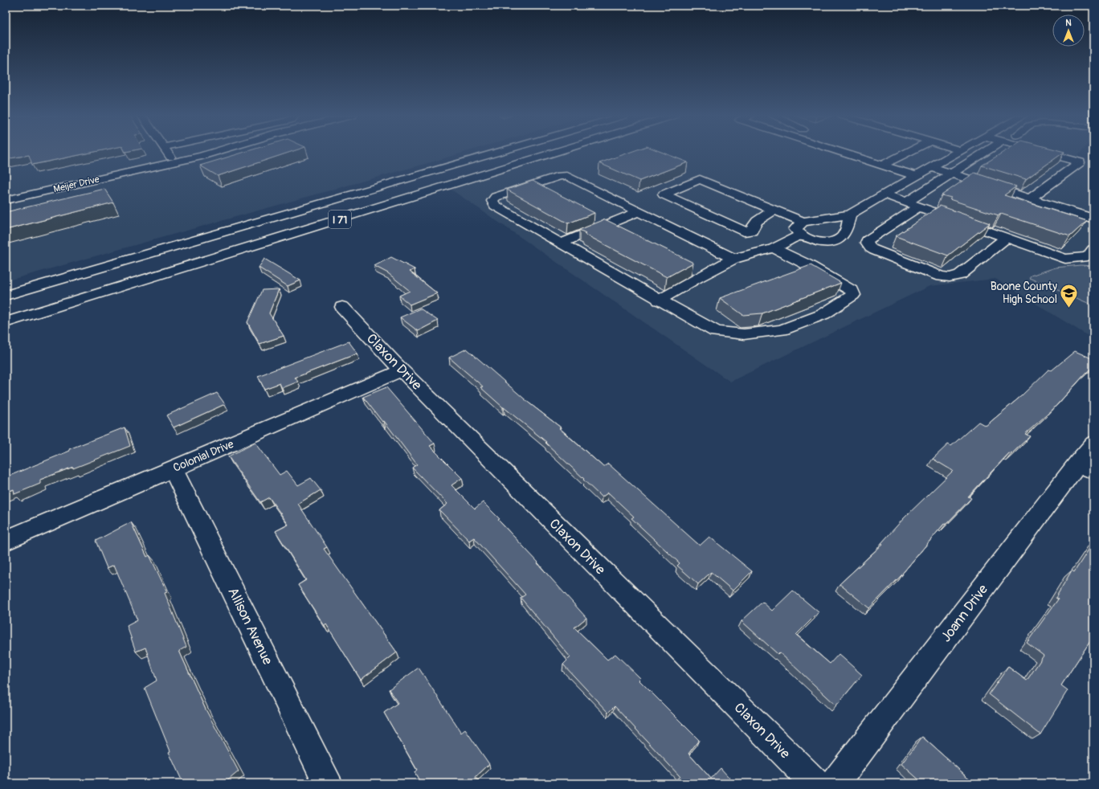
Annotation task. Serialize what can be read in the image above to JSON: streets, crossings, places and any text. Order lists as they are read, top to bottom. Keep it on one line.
{"streets":{"main road":["Meijer Drive","I 71","Claxon Drive","Colonial Drive","Joann Drive","Allison Avenue"]},"crossings":[["Claxon Drive","Colonial Drive"],["Colonial Drive","Allison Avenue"]],"places":{"school or university":["Boone County High School"]},"north":"top"}
